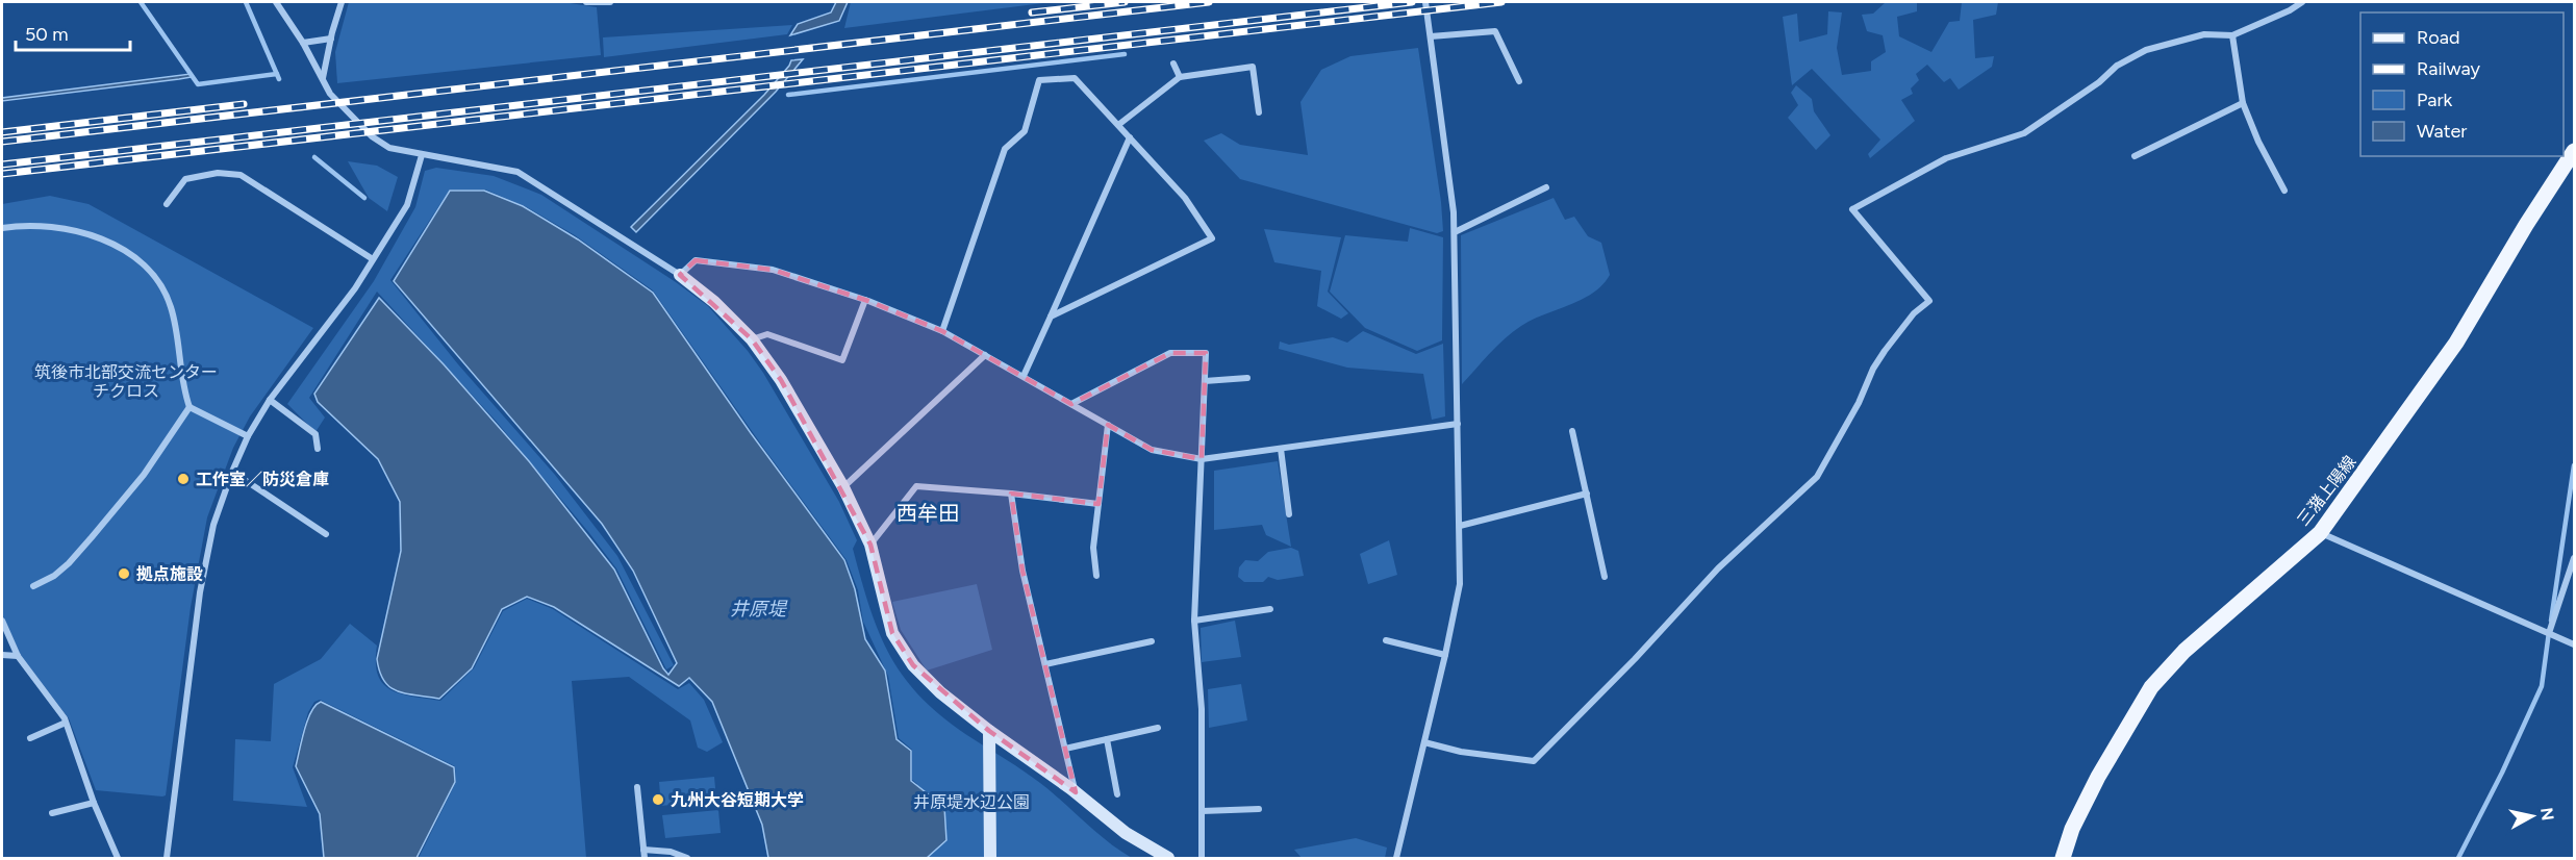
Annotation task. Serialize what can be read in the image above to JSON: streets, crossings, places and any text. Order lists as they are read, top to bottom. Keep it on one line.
{"streets":{"main road":["三潴上陽線"]},"districts":["西牟田"],"water":["井原堤"],"parks":["筑後市北部交流センター チクロス","井原堤水辺公園"],"places":["工作室／防災倉庫","拠点施設","九州大谷短期大学"],"legend":["Road","Railway","Park","Water"],"scale_bar":"50 m","north":"right"}
